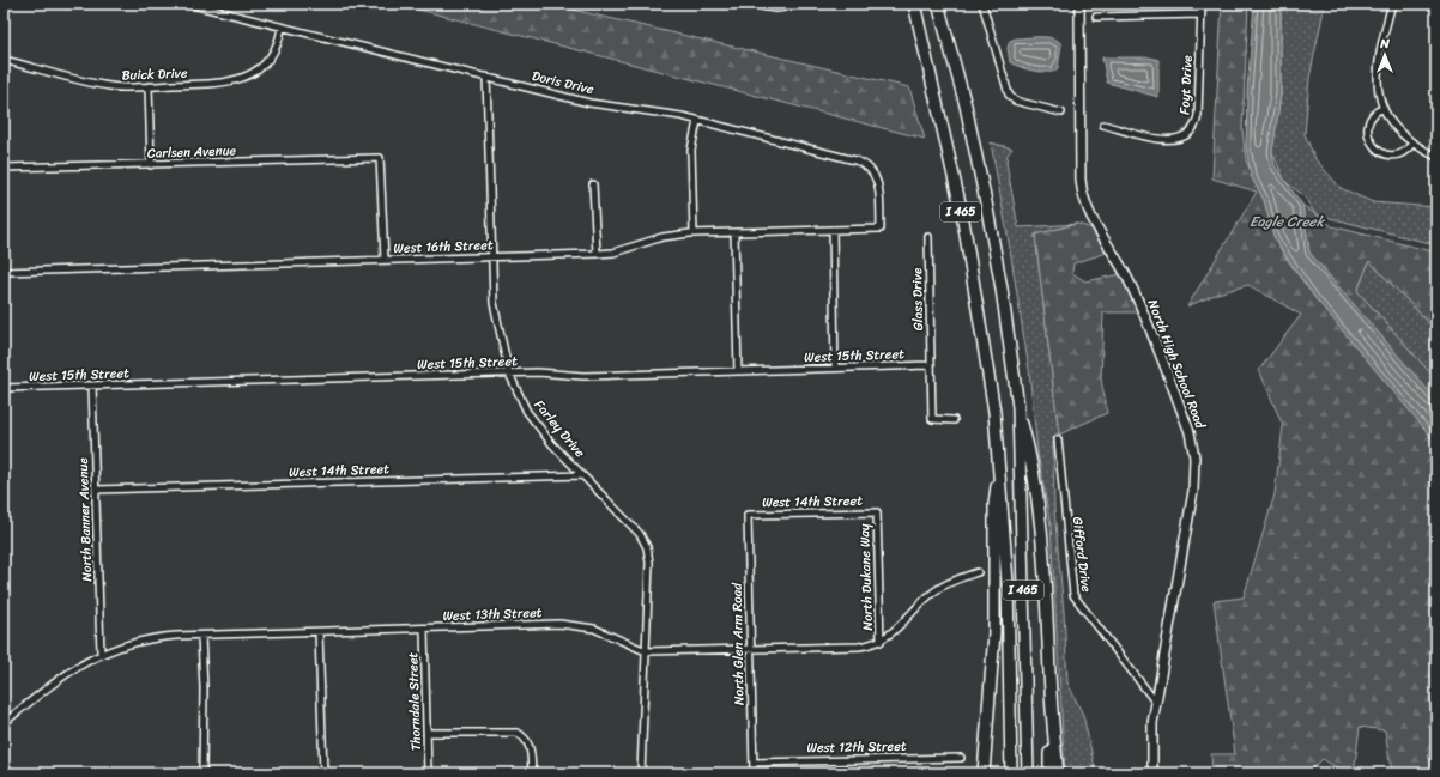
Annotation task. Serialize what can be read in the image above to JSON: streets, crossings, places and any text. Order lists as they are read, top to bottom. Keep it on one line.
{"streets":{"highway":["I 465"],"street":["Buick Drive","Doris Drive","Foyt Drive","Carlsen Avenue","West 16th Street","Glass Drive","West 15th Street","North High School Road","Farley Drive","West 14th Street","North Banner Avenue","Gifford Drive","North Dukane Way","West 13th Street","North Glen Arm Road","Thorndale Street","West 12th Street"]},"crossings":[["Buick Drive","Doris Drive"],["Doris Drive","West 16th Street"],["Doris Drive","Farley Drive"],["Carlsen Avenue","West 16th Street"],["West 16th Street","Farley Drive"],["Glass Drive","West 15th Street"],["West 15th Street","Farley Drive"],["West 15th Street","North Banner Avenue"],["North High School Road","Gifford Drive"],["Farley Drive","West 14th Street"],["Farley Drive","West 13th Street"],["West 14th Street","North Banner Avenue"],["West 14th Street","North Dukane Way"],["West 14th Street","North Glen Arm Road"],["North Banner Avenue","West 13th Street"],["North Dukane Way","West 13th Street"],["West 13th Street","North Glen Arm Road"],["West 13th Street","Thorndale Street"],["North Glen Arm Road","West 12th Street"]],"water":["Eagle Creek"],"north":"top"}
